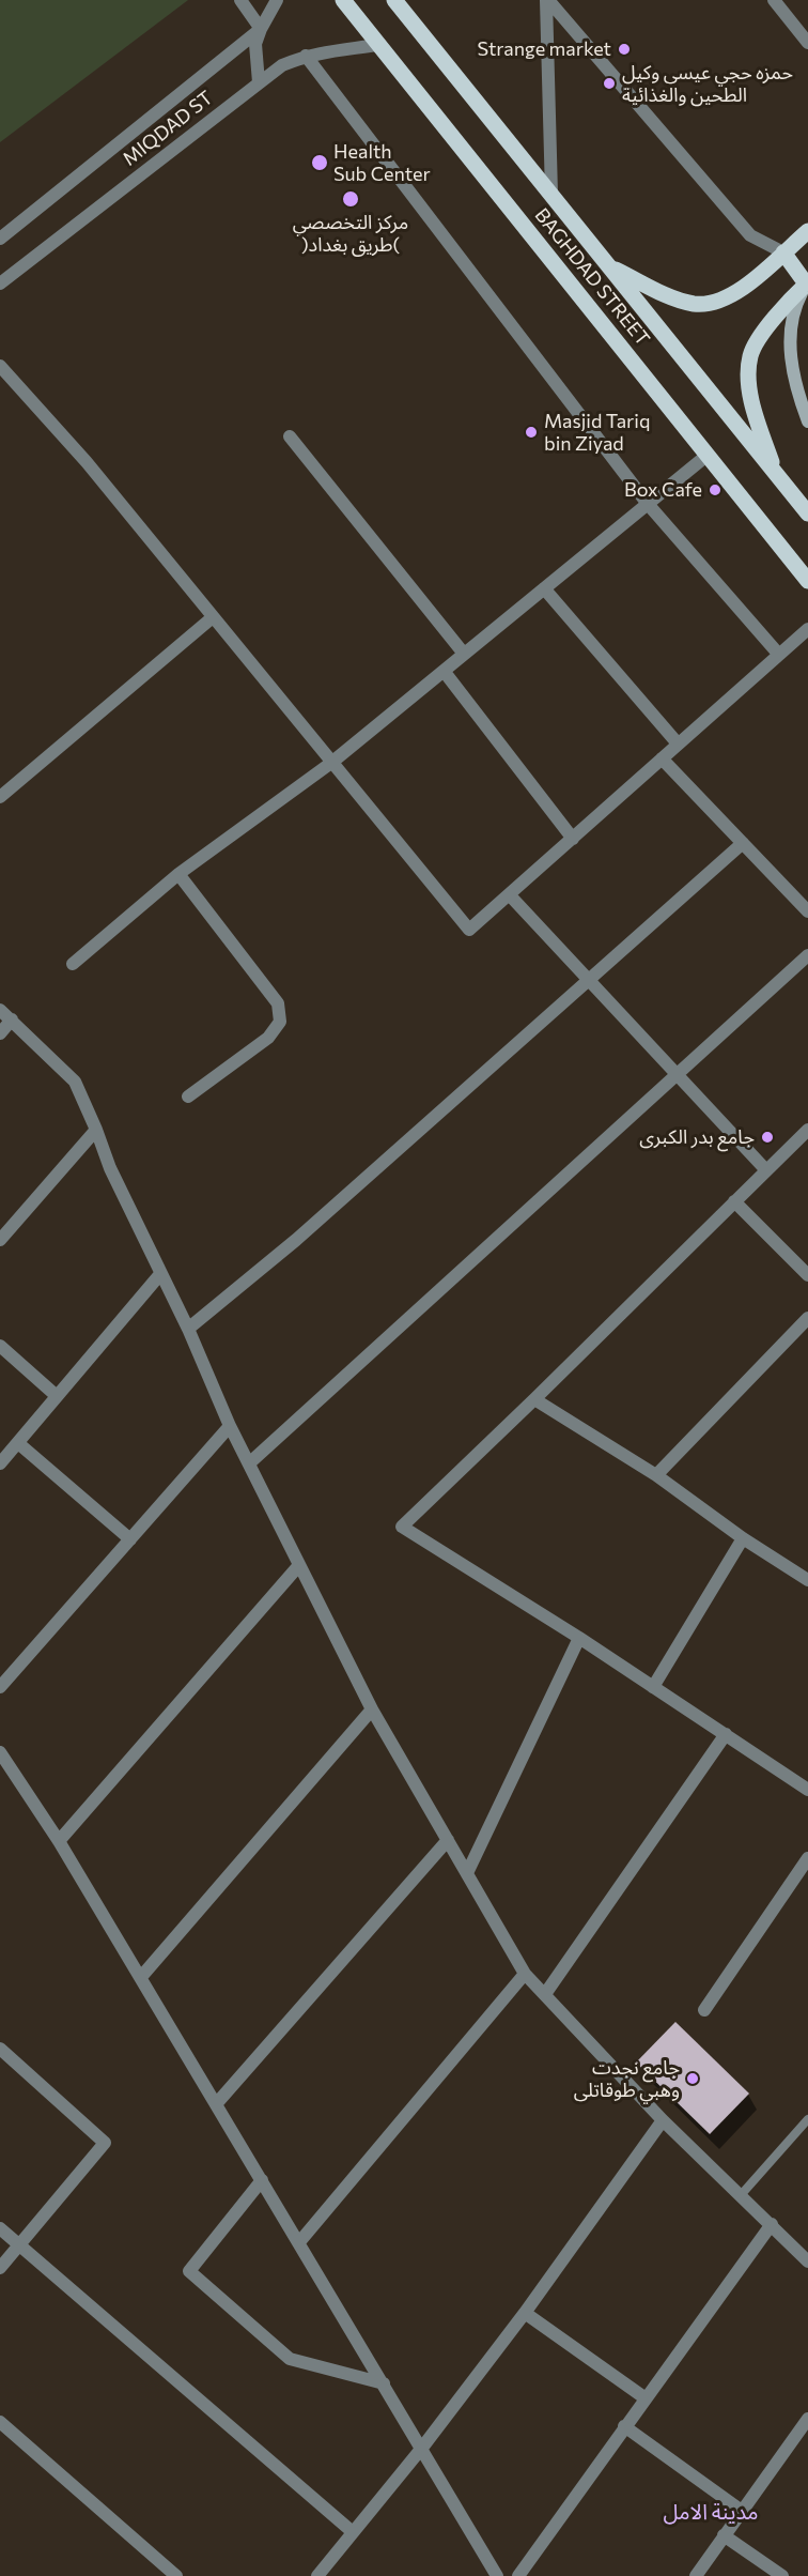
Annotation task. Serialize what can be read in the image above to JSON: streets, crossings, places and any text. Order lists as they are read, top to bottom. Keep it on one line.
{"streets":{"main road":["BAGHDAD STREET"],"street":["MIQDAD ST"]},"crossings":[["MIQDAD ST","BAGHDAD STREET"]],"districts":["مدينة الامل"],"places":["Strange market","حمزه حجي عيسى وكيل الطحين والغذائية","Health Sub Center","مركز التخصصي )طريق بغداد(","Masjid Tariq bin Ziyad","Box Cafe","جامع بدر الكبرى","جامع نجدت وهبي طوقاتلى"]}
